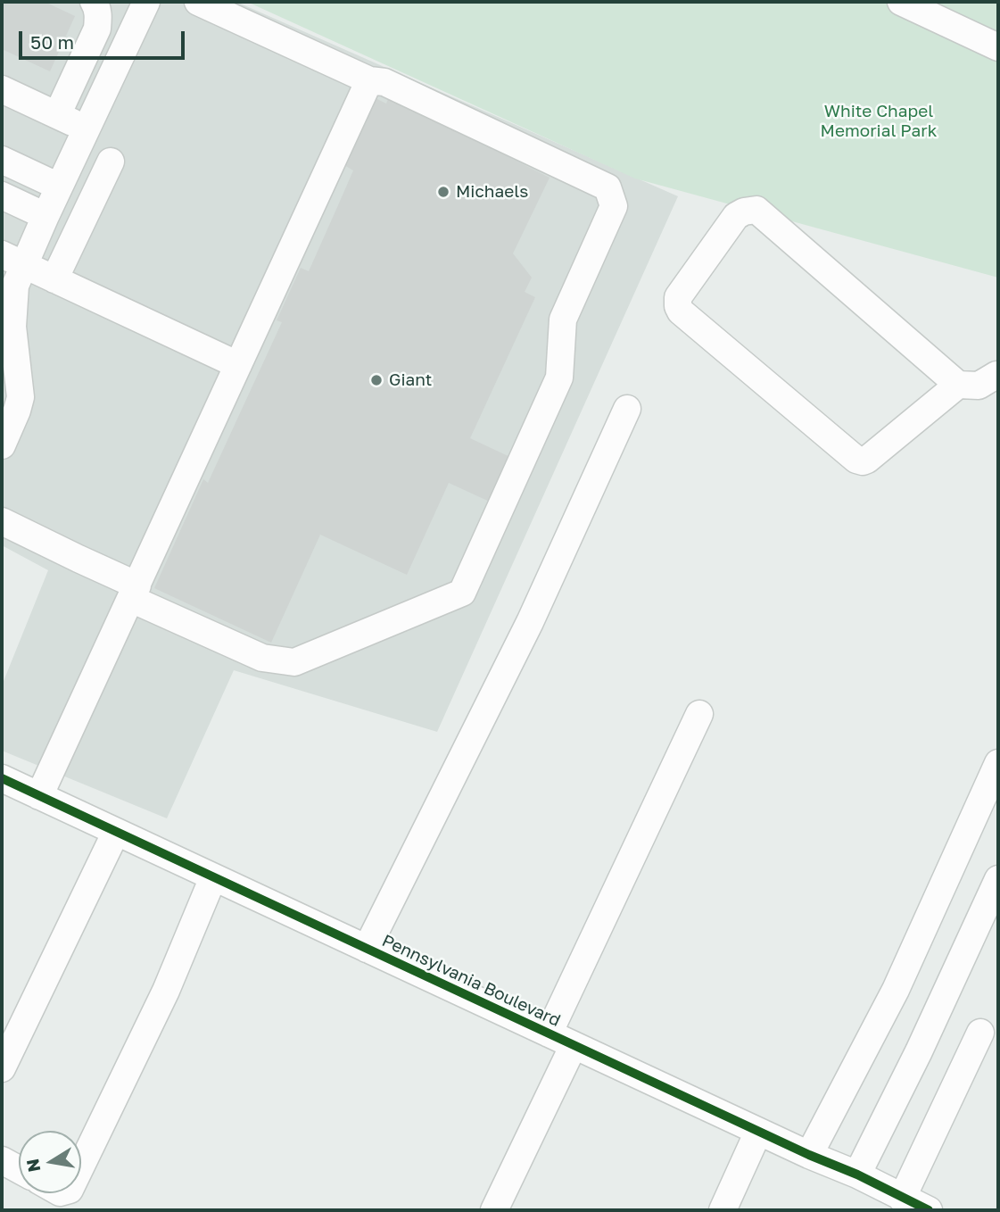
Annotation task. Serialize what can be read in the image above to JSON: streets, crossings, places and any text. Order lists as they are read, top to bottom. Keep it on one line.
{"streets":{"street":["Pennsylvania Boulevard"]},"parks":["White Chapel Memorial Park"],"places":["Michaels","Giant"],"scale_bar":"50 m","north":"left"}
